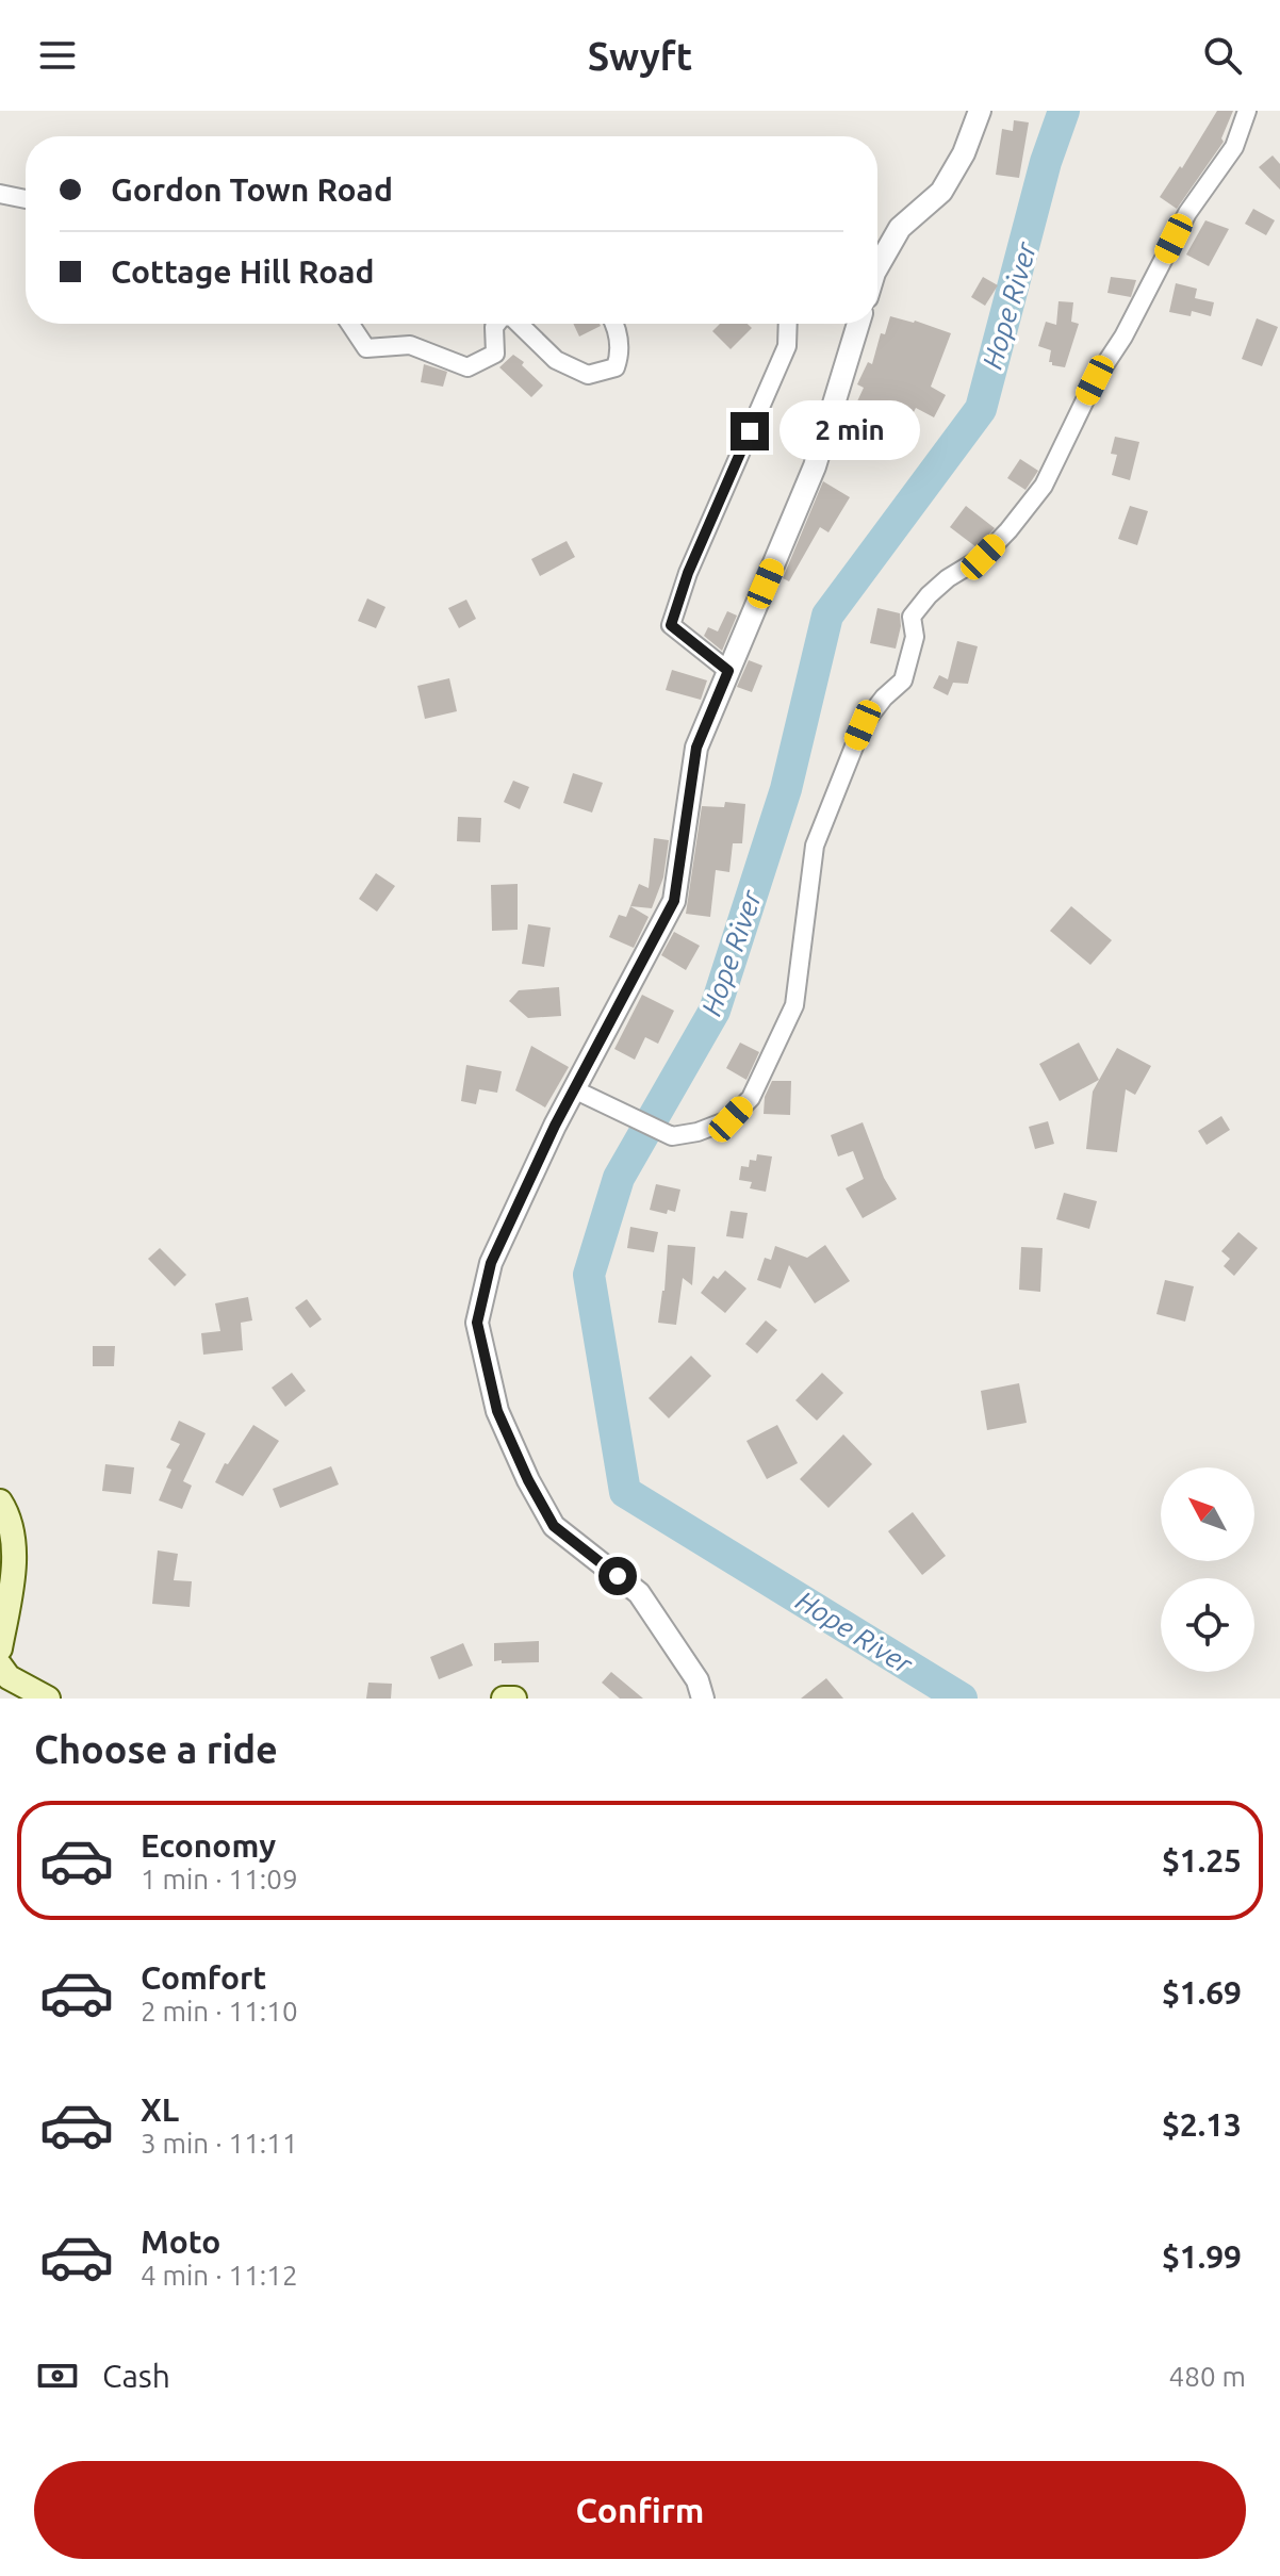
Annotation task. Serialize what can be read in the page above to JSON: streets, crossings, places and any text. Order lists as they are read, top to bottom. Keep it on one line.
{"water":["Hope River"],"north":"top left","page":{"header":"Swyft","banner":["Gordon Town Road","Cottage Hill Road"],"bubble":"2 min","heading":"Choose a ride","list":[{"name":"Economy","note":"1 min · 11:09","value":"$1.25"},{"name":"Comfort","note":"2 min · 11:10","value":"$1.69"},{"name":"XL","note":"3 min · 11:11","value":"$2.13"},{"name":"Moto","note":"4 min · 11:12","value":"$1.99"}],"pay":["Cash","480 m"],"buttons":"Confirm"}}
